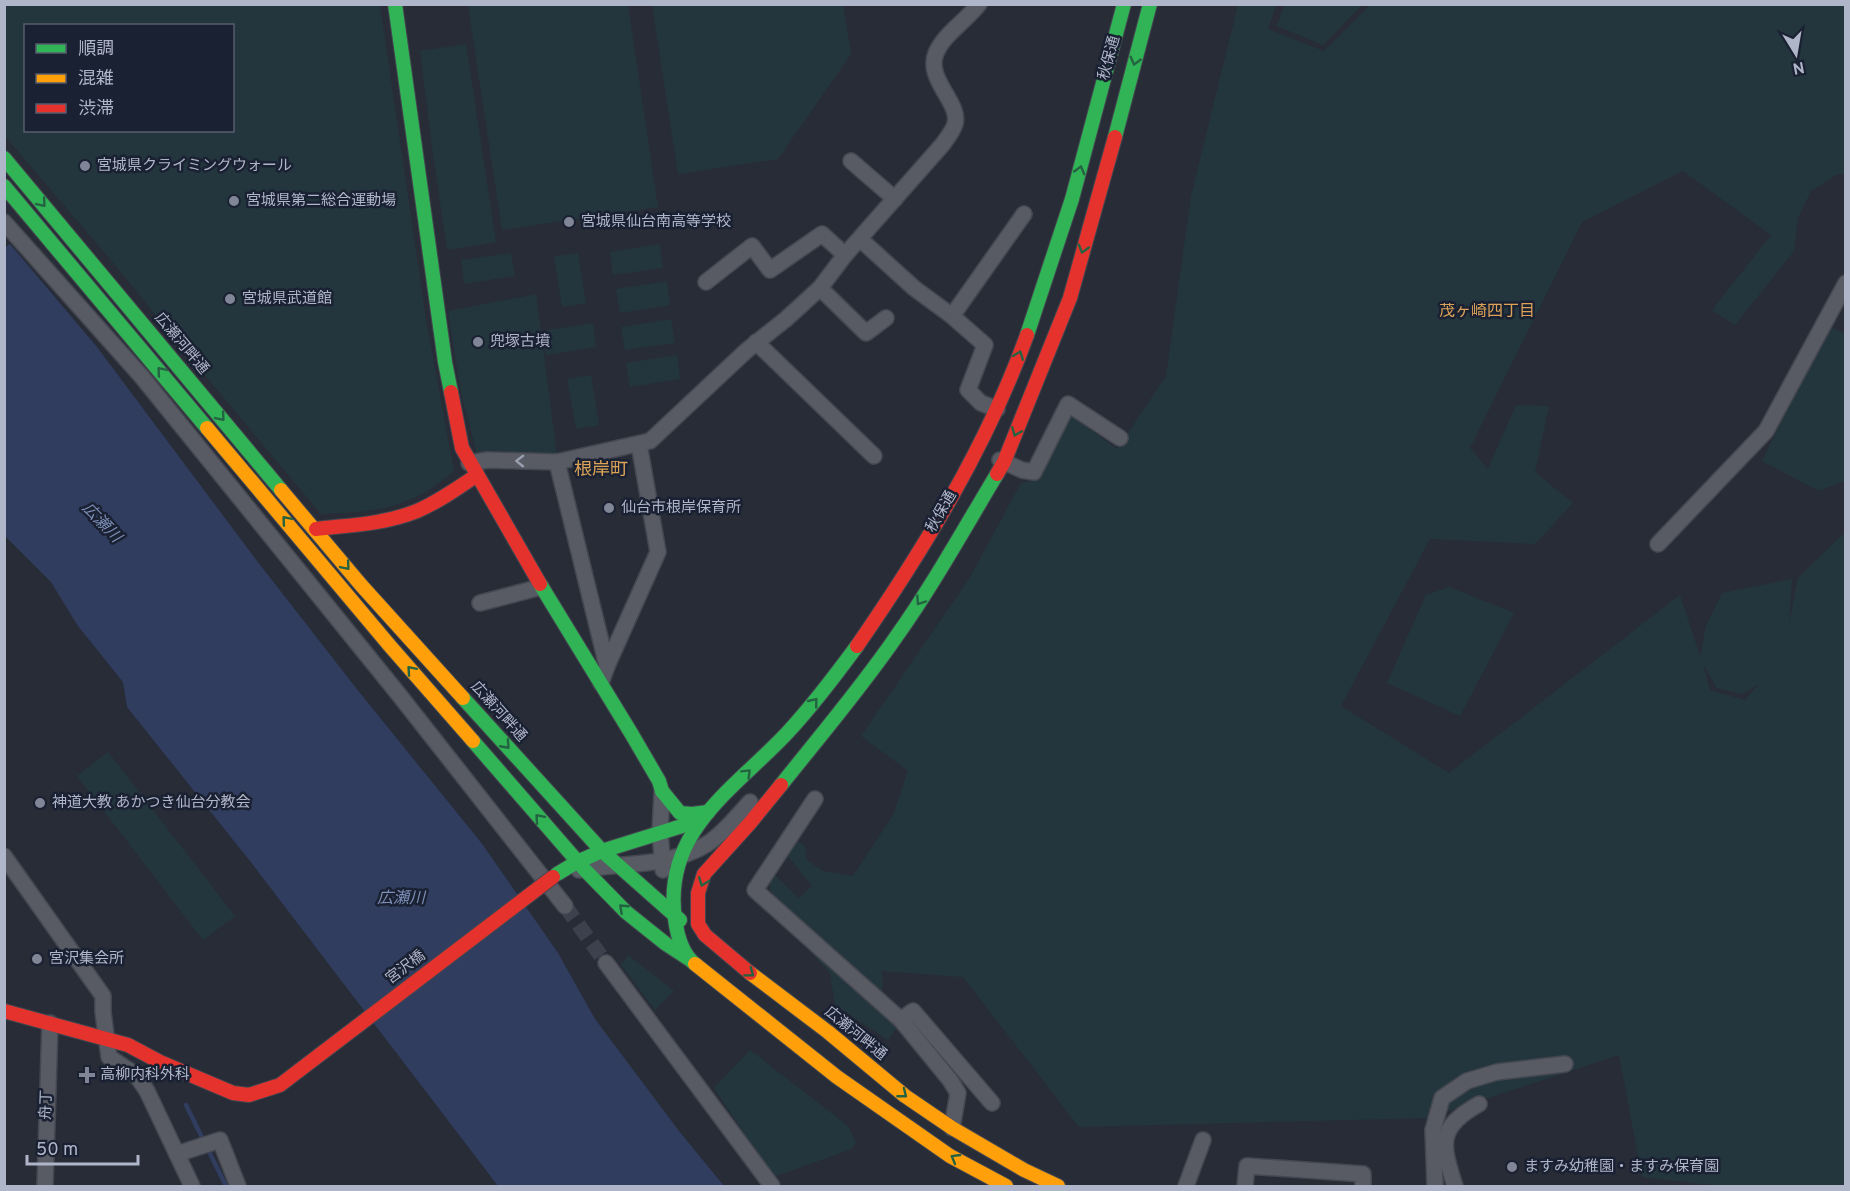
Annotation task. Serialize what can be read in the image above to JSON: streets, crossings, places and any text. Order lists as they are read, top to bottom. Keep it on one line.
{"streets":{"main road":["秋保通","広瀬河畔通","宮沢橋"],"street":["舟丁"]},"crossings":[["秋保通","広瀬河畔通"],["宮沢橋","舟丁"]],"districts":["茂ヶ崎四丁目","根岸町"],"water":["広瀬川"],"places":{"other":["宮城県クライミングウォール","宮城県第二総合運動場","宮城県仙台南高等学校","宮城県武道館","兜塚古墳","仙台市根岸保育所","神道大教 あかつき仙台分教会","宮沢集会所","ますみ幼稚園・ますみ保育園"],"health":["高柳内科外科"]},"legend":["順調","混雑","渋滞"],"scale_bar":"50 m","north":"bottom"}
